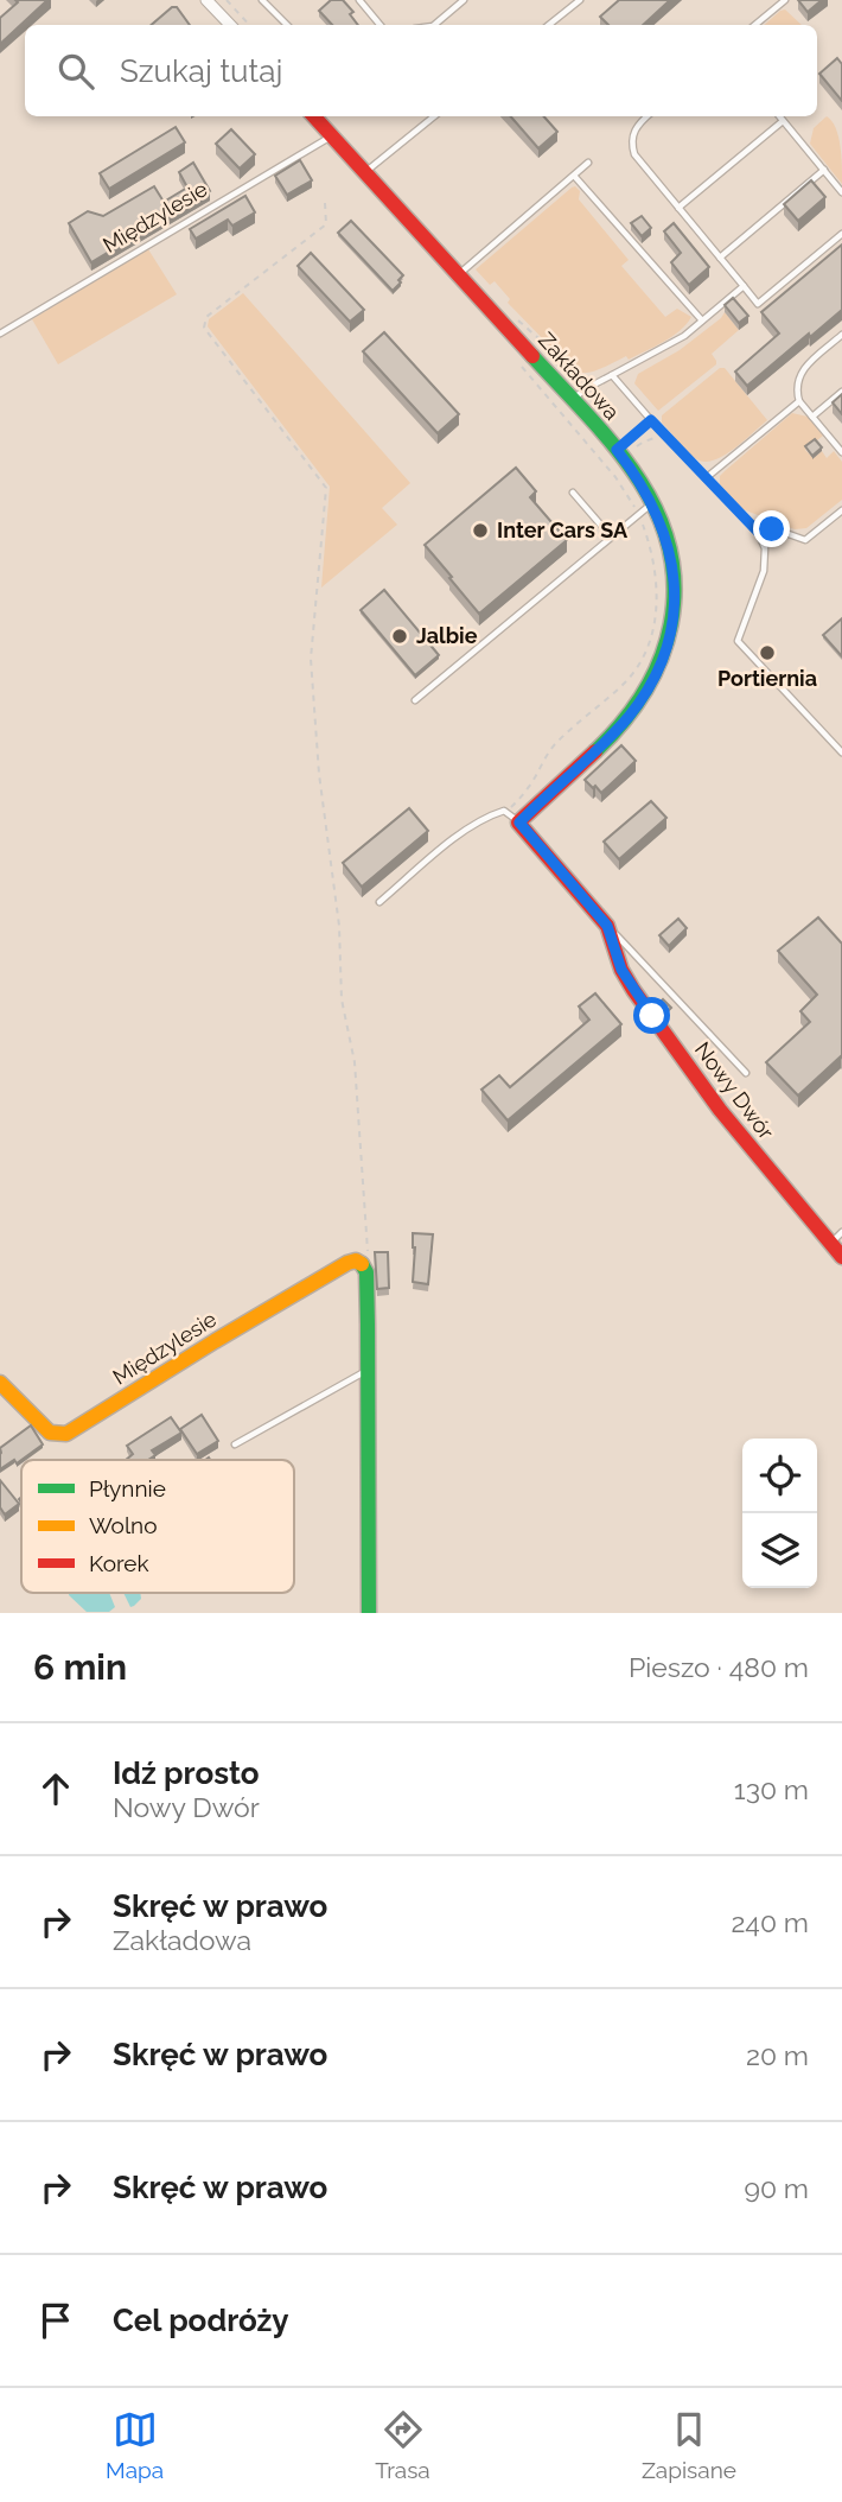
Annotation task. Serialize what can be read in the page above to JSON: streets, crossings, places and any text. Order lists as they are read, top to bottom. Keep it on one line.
{"streets":{"street":["Międzylesie","Zakładowa","Nowy Dwór"]},"crossings":[["Międzylesie","Zakładowa"],["Zakładowa","Nowy Dwór"]],"places":["Inter Cars SA","Jalbie","Portiernia"],"legend":["Płynnie","Wolno","Korek"],"page":{"search":"Szukaj tutaj","heading":["6 min","Pieszo · 480 m"],"list":[["Idź prosto","Nowy Dwór","130 m"],["Skręć w prawo","Zakładowa","240 m"],["Skręć w prawo","20 m"],["Skręć w prawo","90 m"],"Cel podróży"],"nav":["Mapa","Trasa","Zapisane"]}}
